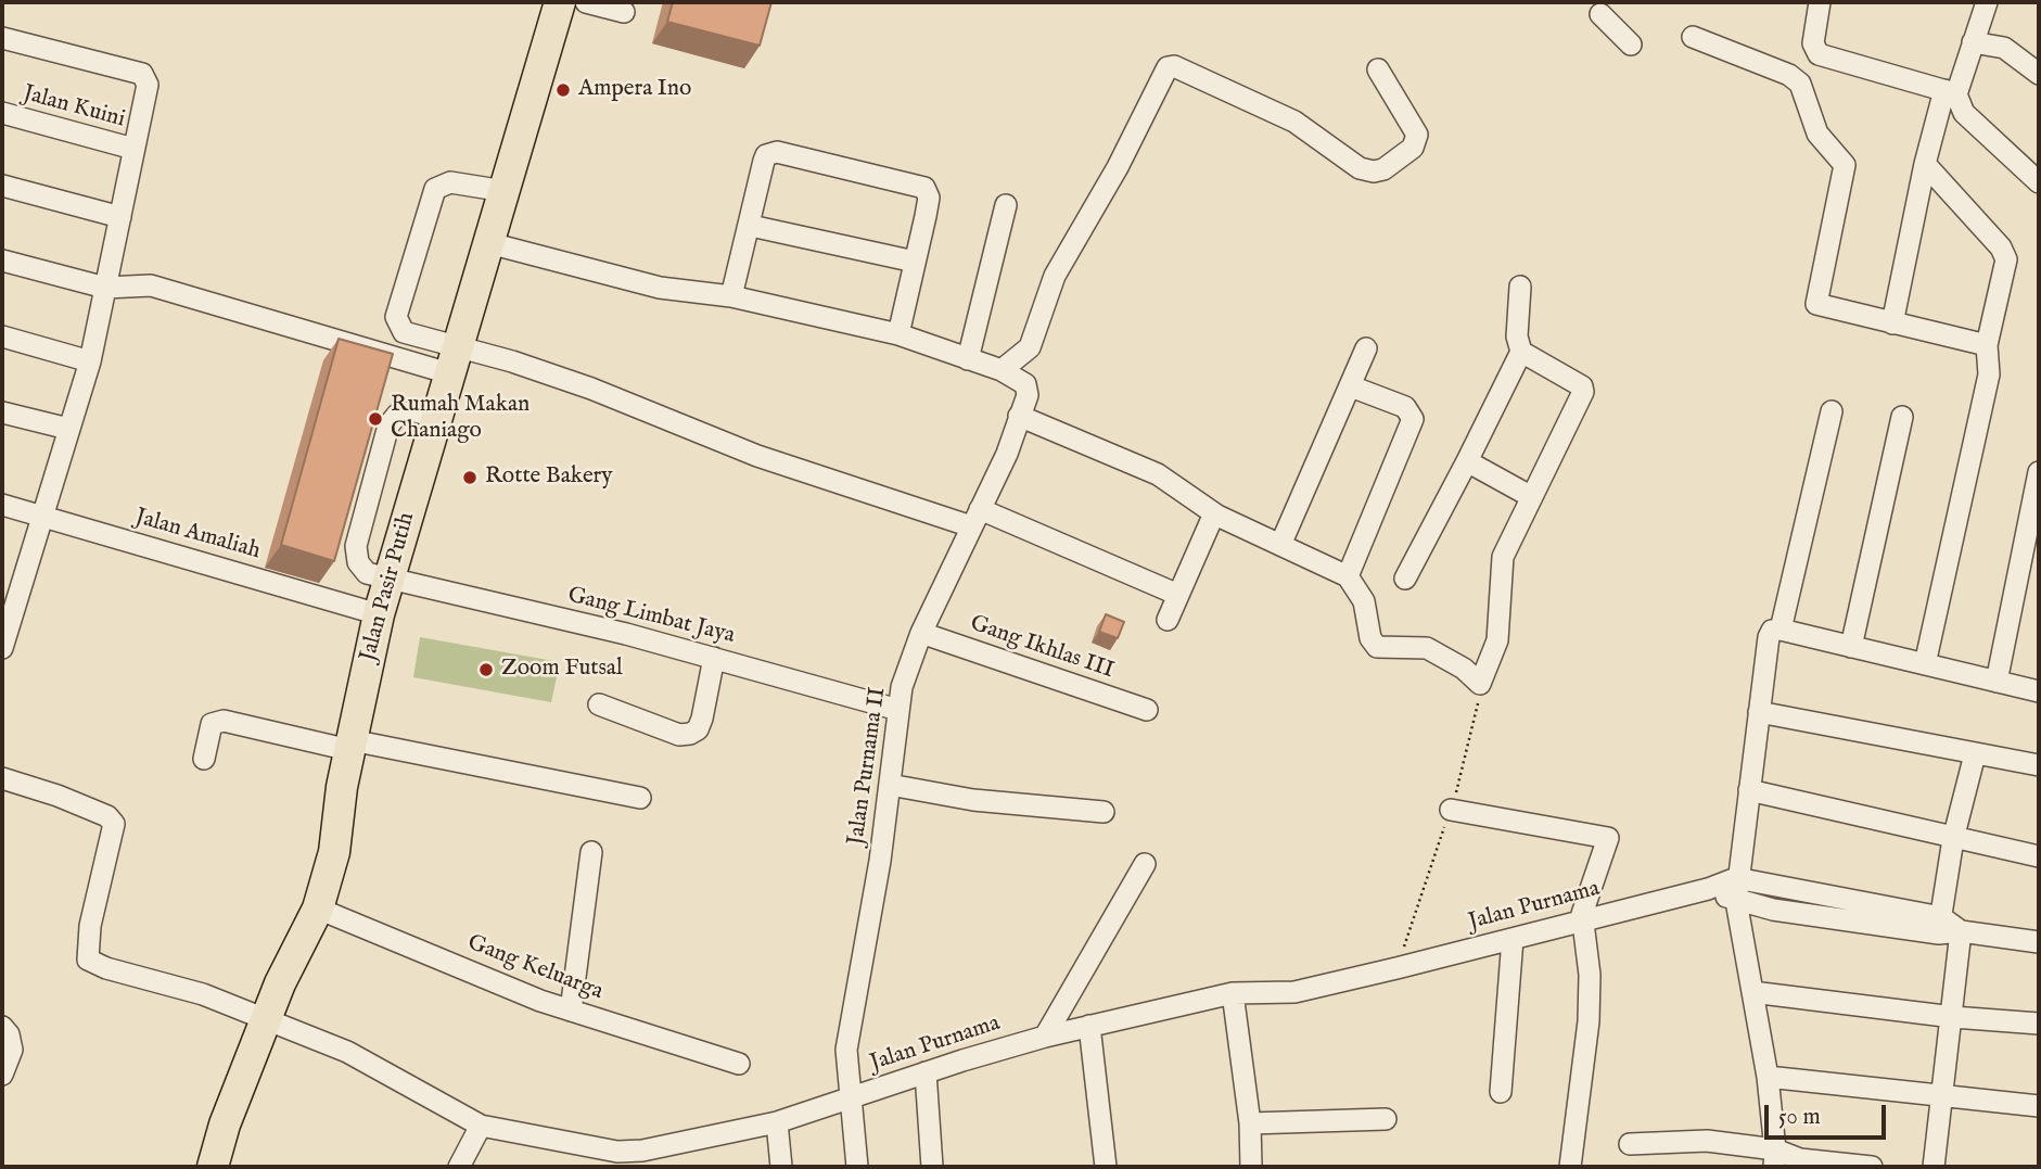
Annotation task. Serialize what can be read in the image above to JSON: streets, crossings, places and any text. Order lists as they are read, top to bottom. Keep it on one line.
{"streets":{"highway":["Jalan Pasir Putih"],"street":["Jalan Kuini","Jalan Amaliah","Gang Limbat Jaya","Gang Ikhlas III","Jalan Purnama II","Jalan Purnama","Gang Keluarga"]},"crossings":[["Jalan Amaliah","Jalan Pasir Putih"],["Jalan Pasir Putih","Gang Limbat Jaya"],["Jalan Pasir Putih","Jalan Purnama II"],["Jalan Pasir Putih","Jalan Purnama"],["Jalan Pasir Putih","Gang Keluarga"],["Gang Limbat Jaya","Jalan Purnama II"],["Gang Ikhlas III","Jalan Purnama II"],["Jalan Purnama II","Jalan Purnama"]],"places":["Ampera Ino","Rumah Makan Chaniago","Rotte Bakery","Zoom Futsal"],"scale_bar":"50 m"}
